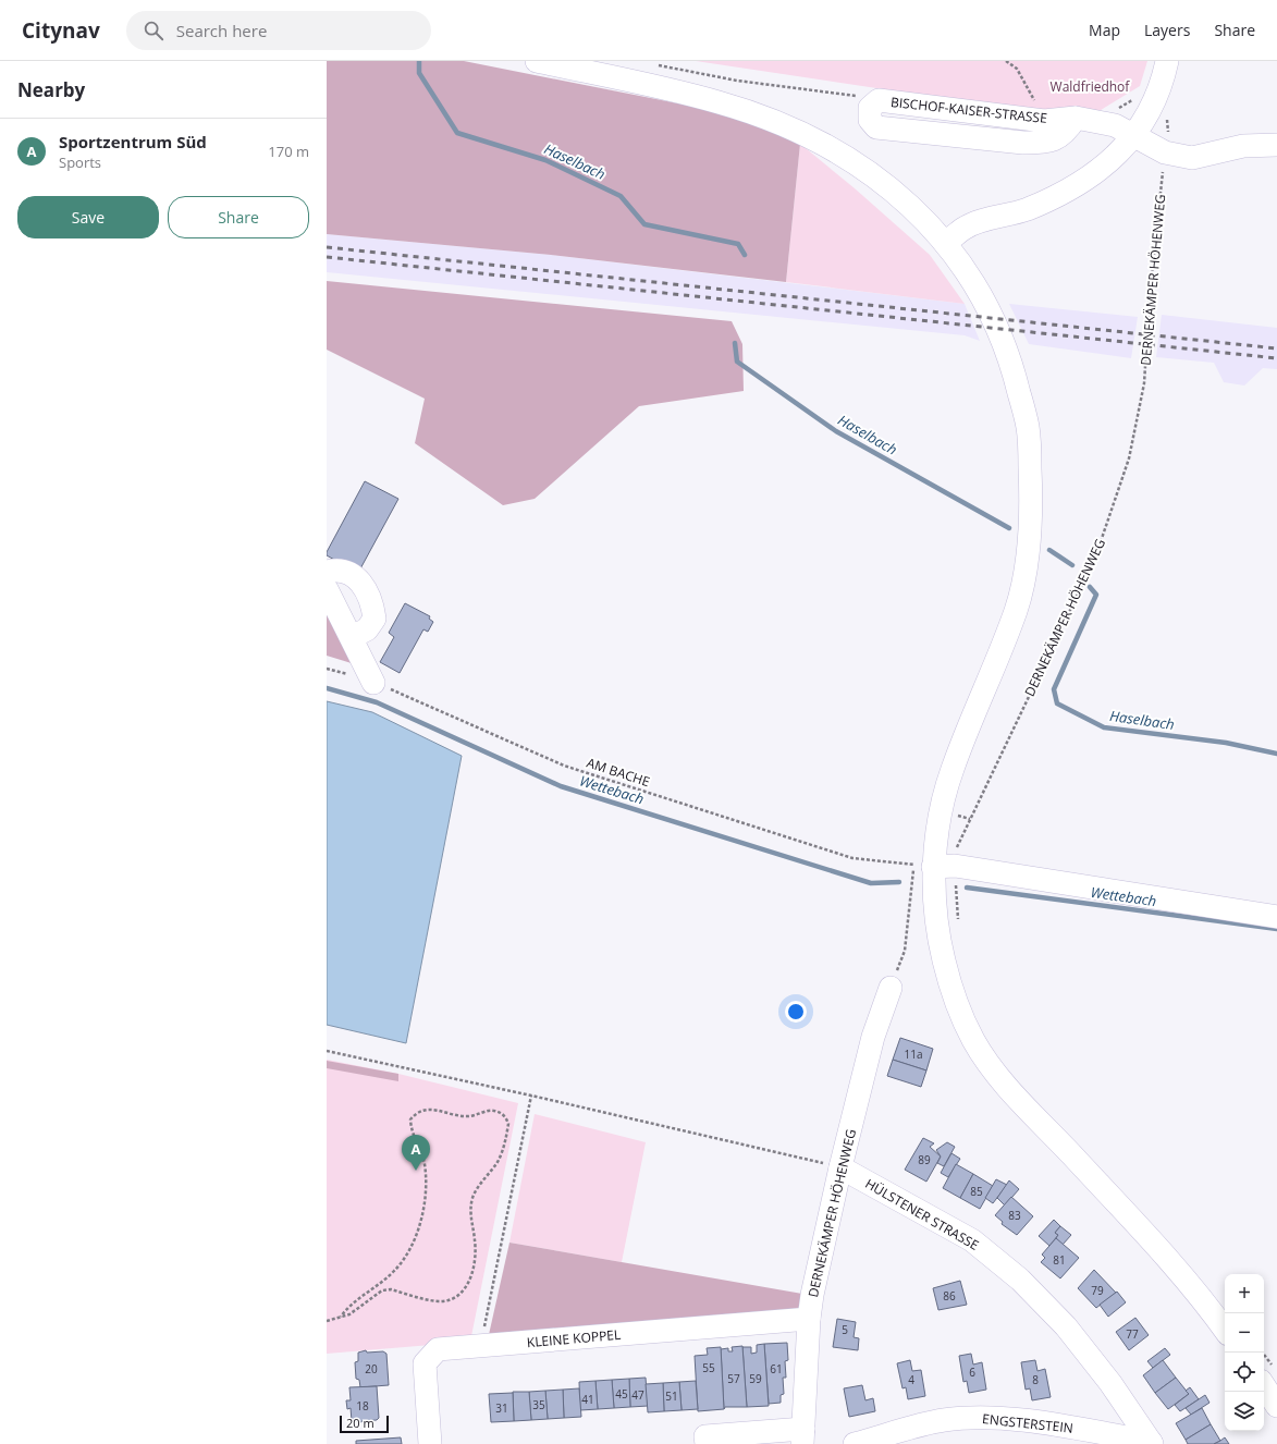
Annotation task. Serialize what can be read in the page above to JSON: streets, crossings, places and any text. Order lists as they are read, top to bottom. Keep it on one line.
{"streets":{"street":["BISCHOF-KAISER-STRASSE","DERNEKÄMPER HÖHENWEG","HÜLSTENER STRASSE","KLEINE KOPPEL","ENGSTERSTEIN"],"path":["AM BACHE"]},"crossings":[["BISCHOF-KAISER-STRASSE","DERNEKÄMPER HÖHENWEG"],["DERNEKÄMPER HÖHENWEG","AM BACHE"],["DERNEKÄMPER HÖHENWEG","HÜLSTENER STRASSE"],["DERNEKÄMPER HÖHENWEG","KLEINE KOPPEL"],["HÜLSTENER STRASSE","ENGSTERSTEIN"]],"water":["Haselbach","Wettebach"],"parks":["Waldfriedhof"],"house_numbers":["11a","89","85","83","81","79","86","5","77","55","20","61","6","57","59","4","8","45","47","51","41","35","18","31"],"scale_bar":"20 m","page":{"header":"Citynav","search":"Search here","nav":["Map","Layers","Share"],"heading":"Nearby","list":[{"mark":"A","name":"Sportzentrum Süd","note":"Sports","value":"170 m"}],"buttons":["Save","Share"],"pins":"A","map_buttons":["+","−"],"scale":"20 m"}}
